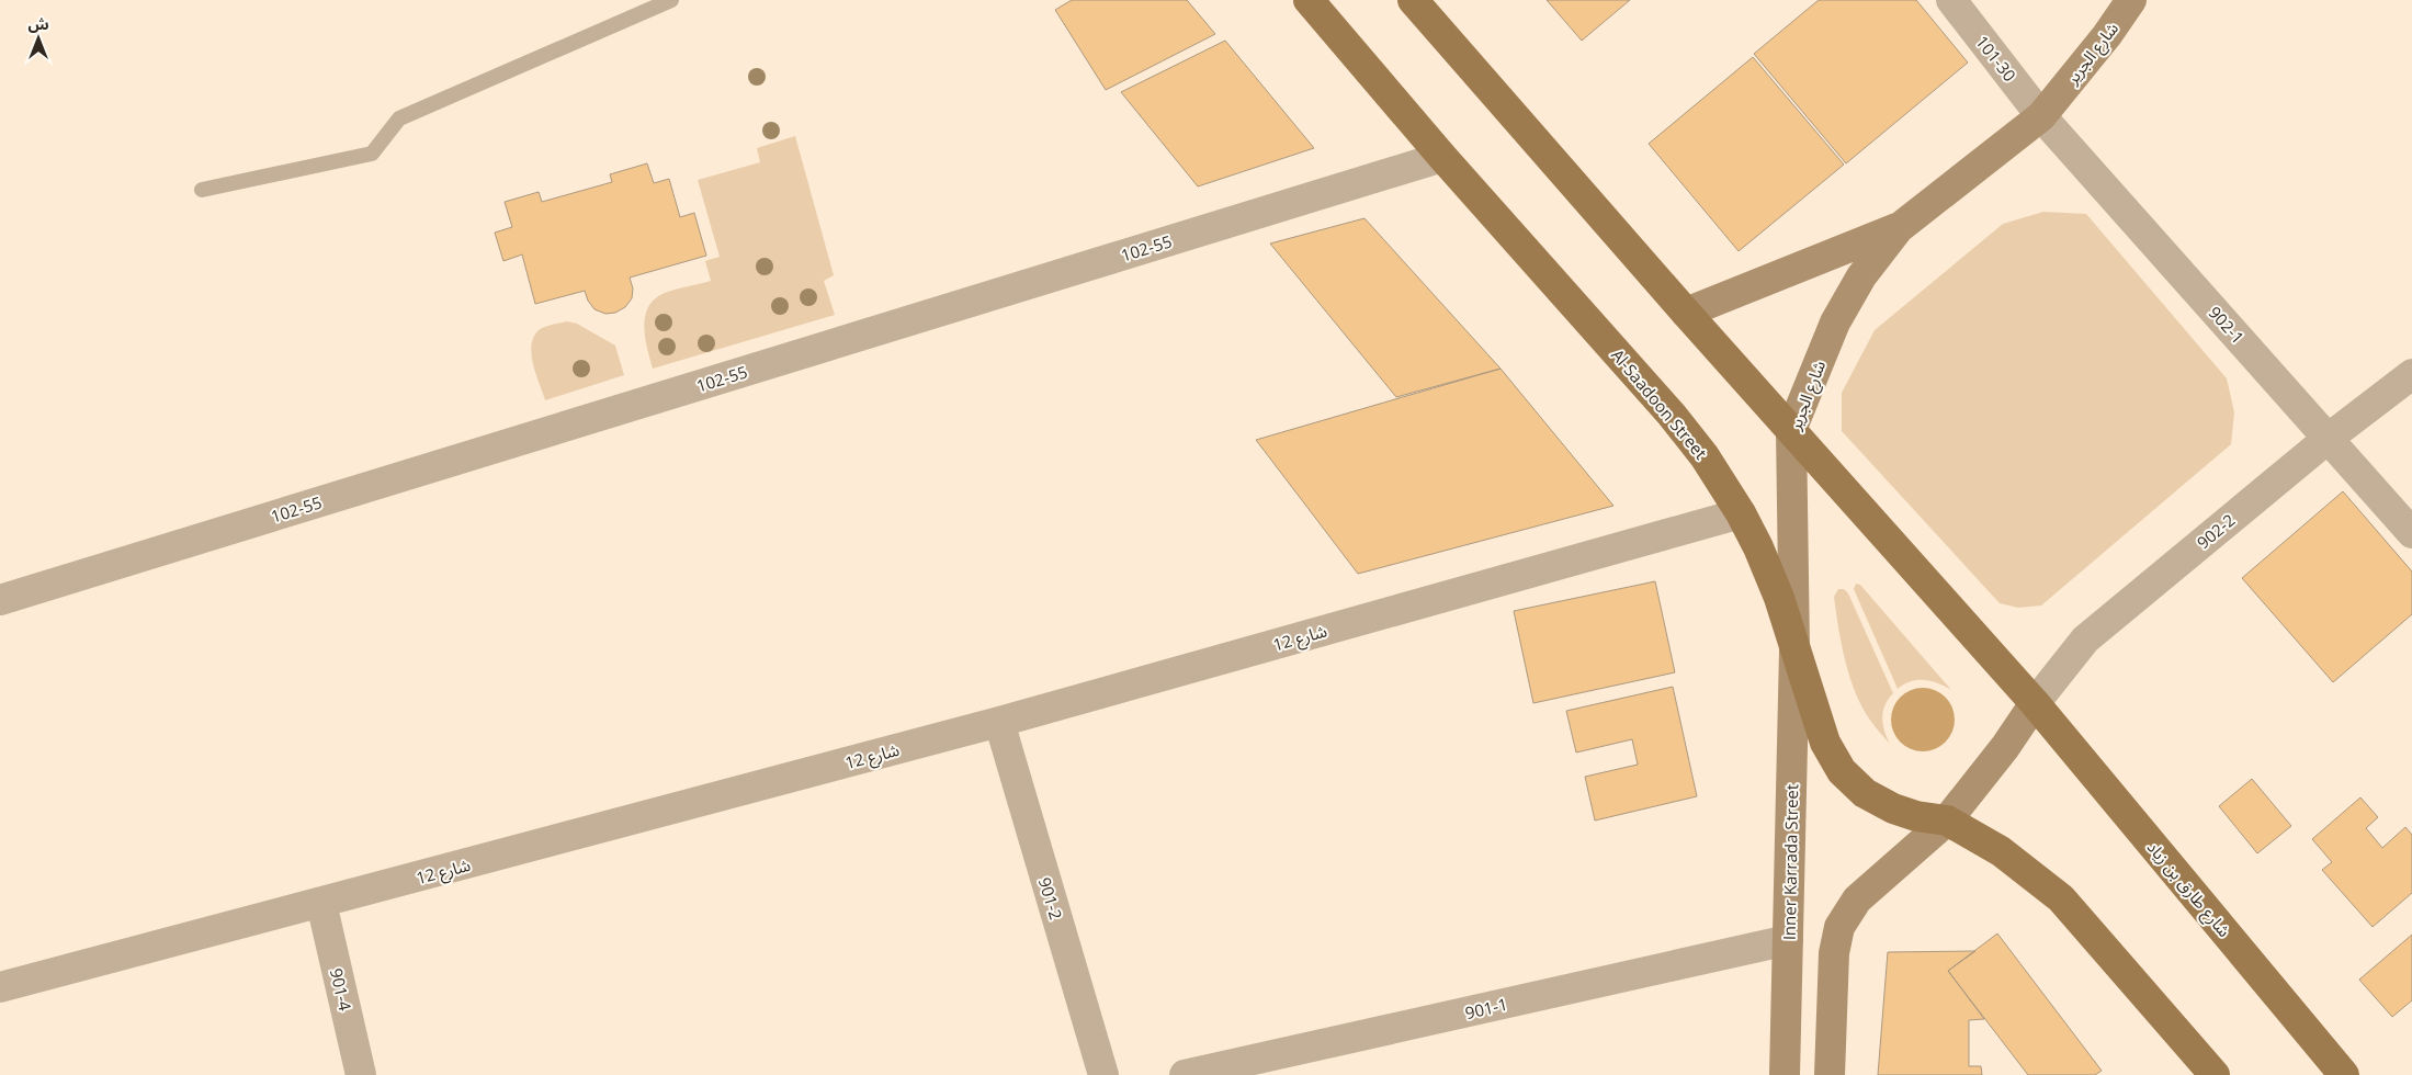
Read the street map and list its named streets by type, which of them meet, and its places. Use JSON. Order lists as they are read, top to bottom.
{
  "streets": {
    "main road": [
      "شارع الجرير",
      "Al-Saadoon Street",
      "Inner Karrada Street",
      "شارع طارق بن زياد"
    ],
    "street": [
      "101-30",
      "102-55",
      "902-1",
      "902-2",
      "شارع 12",
      "901-2",
      "901-4",
      "901-1"
    ]
  },
  "crossings": [
    ["شارع الجرير", "101-30"],
    ["شارع الجرير", "902-1"],
    ["شارع الجرير", "Al-Saadoon Street"],
    ["شارع الجرير", "Inner Karrada Street"],
    ["101-30", "902-1"],
    ["102-55", "Al-Saadoon Street"],
    ["902-1", "902-2"],
    ["Al-Saadoon Street", "شارع 12"],
    ["Al-Saadoon Street", "Inner Karrada Street"],
    ["902-2", "شارع طارق بن زياد"],
    ["شارع 12", "901-2"],
    ["شارع 12", "901-4"],
    ["Inner Karrada Street", "901-1"]
  ],
  "north": "top"
}
